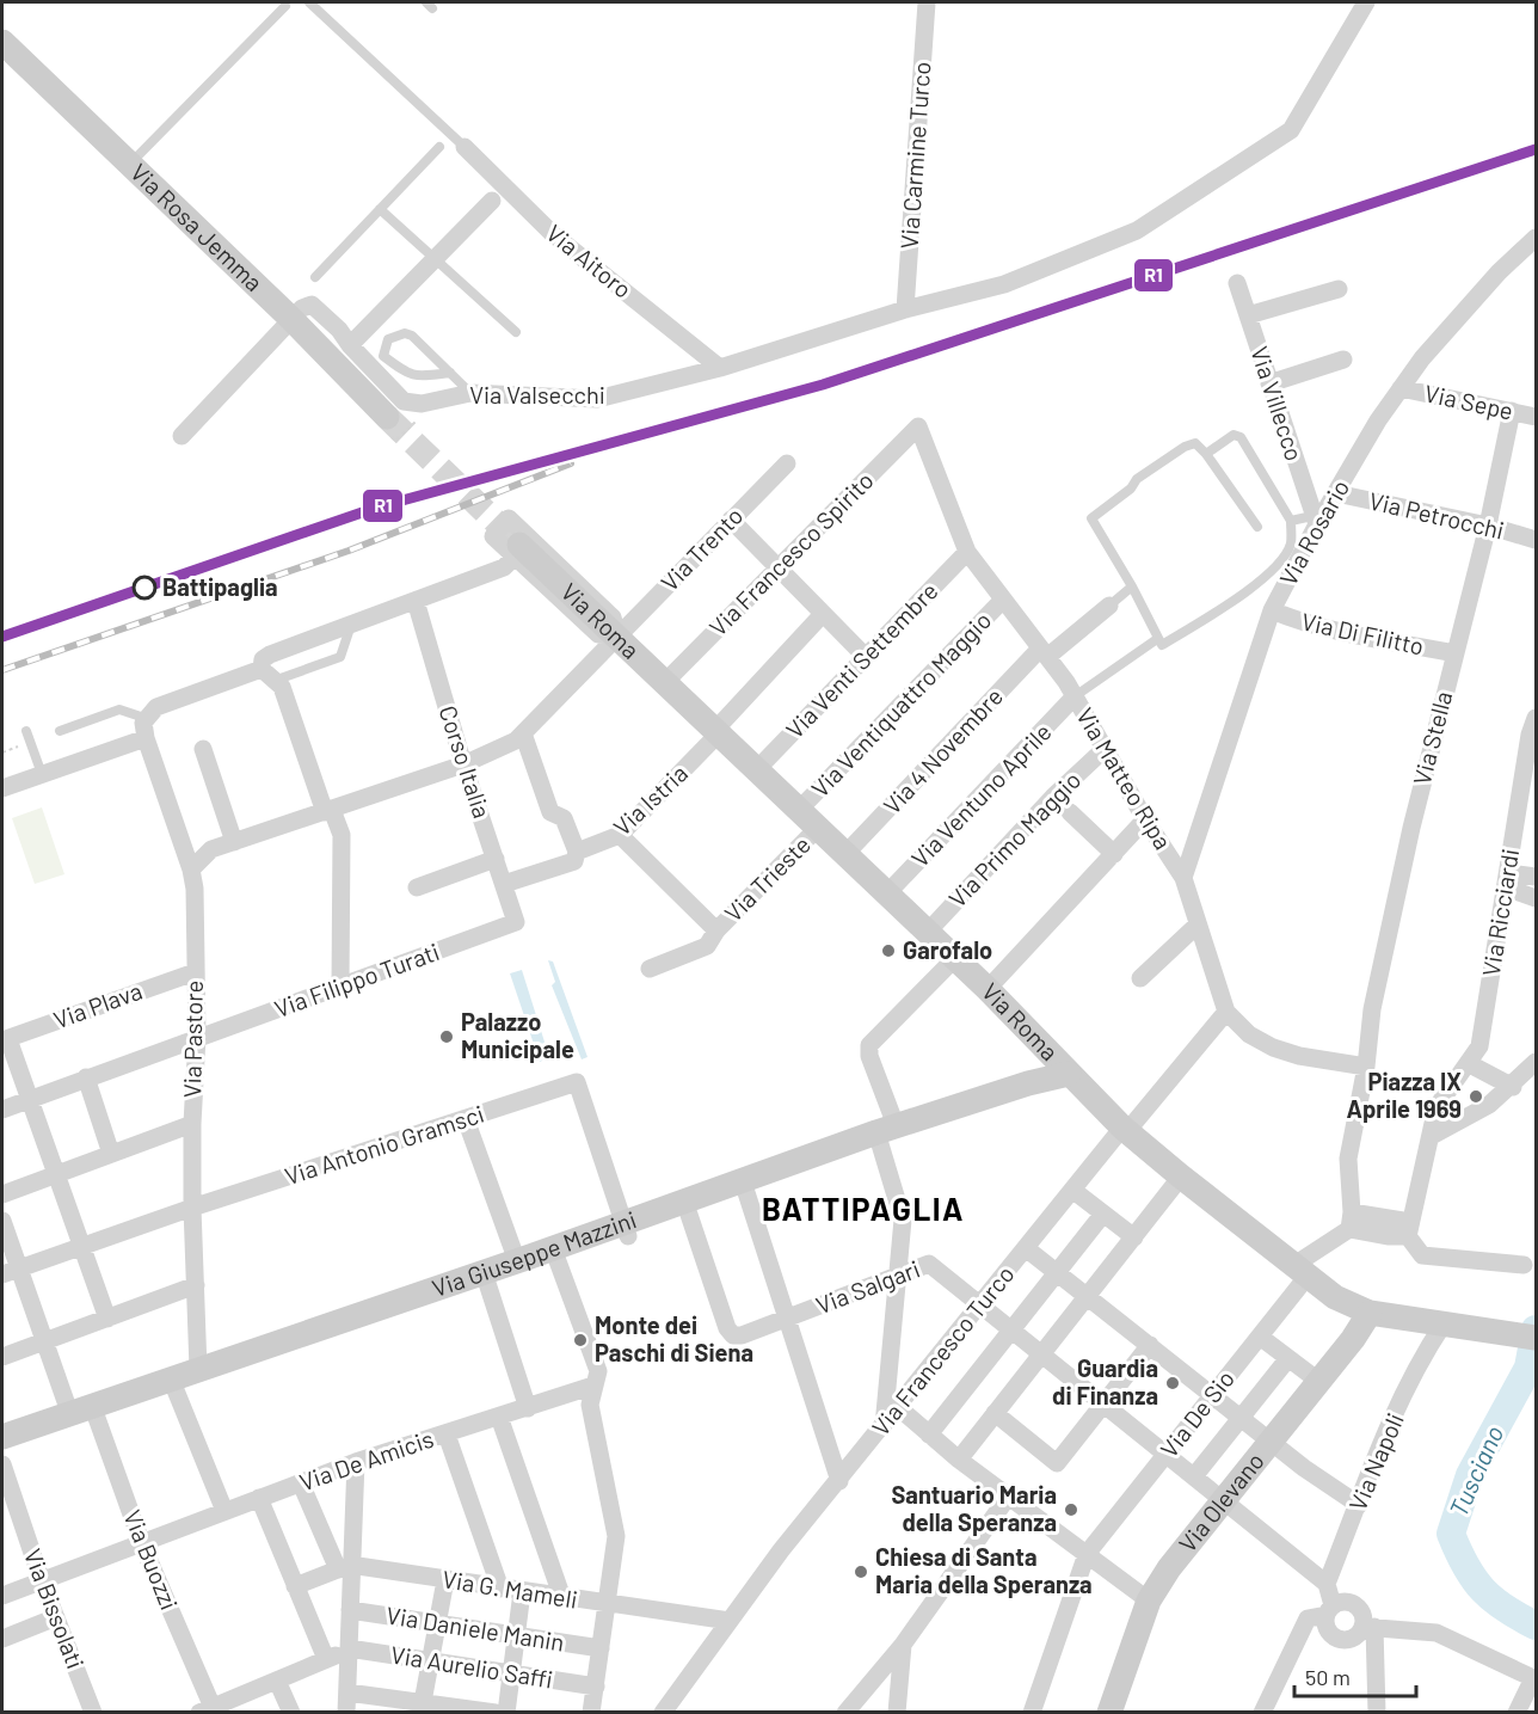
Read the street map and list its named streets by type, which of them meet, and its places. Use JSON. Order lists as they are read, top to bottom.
{
  "streets": {
    "main road": [
      "Via Rosa Jemma",
      "Via Roma",
      "Via Giuseppe Mazzini",
      "Via Olevano"
    ],
    "street": [
      "Via Carmine Turco",
      "Via Aitoro",
      "Via Valsecchi",
      "Via Sepe",
      "Via Villecco",
      "Via Petrocchi",
      "Via Rosario",
      "Via Trento",
      "Via Francesco Spirito",
      "Via Di Filitto",
      "Via Venti Settembre",
      "Via Ventiquattro Maggio",
      "Via Stella",
      "Via 4 Novembre",
      "Corso Italia",
      "Via Matteo Ripa",
      "Via Ventuno Aprile",
      "Via Istria",
      "Via Primo Maggio",
      "Via Trieste",
      "Via Ricciardi",
      "Via Filippo Turati",
      "Via Plava",
      "Via Pastore",
      "Via Antonio Gramsci",
      "Via Salgari",
      "Via Francesco Turco",
      "Via De Sio",
      "Via De Amicis",
      "Via Napoli",
      "Via Buozzi",
      "Via G. Mameli",
      "Via Bissolati",
      "Via Daniele Manin",
      "Via Aurelio Saffi"
    ]
  },
  "crossings": [
    ["Via Carmine Turco", "Via Valsecchi"],
    ["Via Rosa Jemma", "Via Valsecchi"],
    ["Via Aitoro", "Via Valsecchi"],
    ["Via Sepe", "Via Rosario"],
    ["Via Sepe", "Via Stella"],
    ["Via Villecco", "Via Rosario"],
    ["Via Petrocchi", "Via Rosario"],
    ["Via Petrocchi", "Via Stella"],
    ["Via Rosario", "Via Di Filitto"],
    ["Via Rosario", "Via Matteo Ripa"],
    ["Via Trento", "Via Roma"],
    ["Via Francesco Spirito", "Via Roma"],
    ["Via Francesco Spirito", "Via Matteo Ripa"],
    ["Via Roma", "Via Venti Settembre"],
    ["Via Roma", "Via Ventiquattro Maggio"],
    ["Via Roma", "Via 4 Novembre"],
    ["Via Roma", "Via Ventuno Aprile"],
    ["Via Roma", "Via Istria"],
    ["Via Roma", "Via Primo Maggio"],
    ["Via Roma", "Via Trieste"],
    ["Via Roma", "Via Giuseppe Mazzini"],
    ["Via Roma", "Via Francesco Turco"],
    ["Via Roma", "Via De Sio"],
    ["Via Roma", "Via Napoli"],
    ["Via Roma", "Via Olevano"],
    ["Via Di Filitto", "Via Stella"],
    ["Via Venti Settembre", "Via Matteo Ripa"],
    ["Via Ventiquattro Maggio", "Via Matteo Ripa"],
    ["Via 4 Novembre", "Via Matteo Ripa"],
    ["Corso Italia", "Via Istria"],
    ["Corso Italia", "Via Filippo Turati"],
    ["Via Matteo Ripa", "Via Ventuno Aprile"],
    ["Via Matteo Ripa", "Via Primo Maggio"],
    ["Via Filippo Turati", "Via Pastore"],
    ["Via Plava", "Via Pastore"],
    ["Via Pastore", "Via Antonio Gramsci"],
    ["Via Pastore", "Via Giuseppe Mazzini"],
    ["Via Antonio Gramsci", "Via Giuseppe Mazzini"],
    ["Via Antonio Gramsci", "Via Buozzi"],
    ["Via Giuseppe Mazzini", "Via Salgari"],
    ["Via Giuseppe Mazzini", "Via Buozzi"],
    ["Via Salgari", "Via Francesco Turco"],
    ["Via Francesco Turco", "Via G. Mameli"],
    ["Via De Amicis", "Via Buozzi"],
    ["Via De Amicis", "Via Bissolati"]
  ],
  "districts": ["BATTIPAGLIA"],
  "water": ["Tusciano"],
  "places": [
    "Battipaglia",
    "Garofalo",
    "Palazzo Municipale",
    "Piazza IX Aprile 1969",
    "Monte dei Paschi di Siena",
    "Guardia di Finanza",
    "Santuario Maria della Speranza",
    "Chiesa di Santa Maria della Speranza"
  ],
  "lines": ["transit line R1"],
  "scale_bar": "50 m"
}
